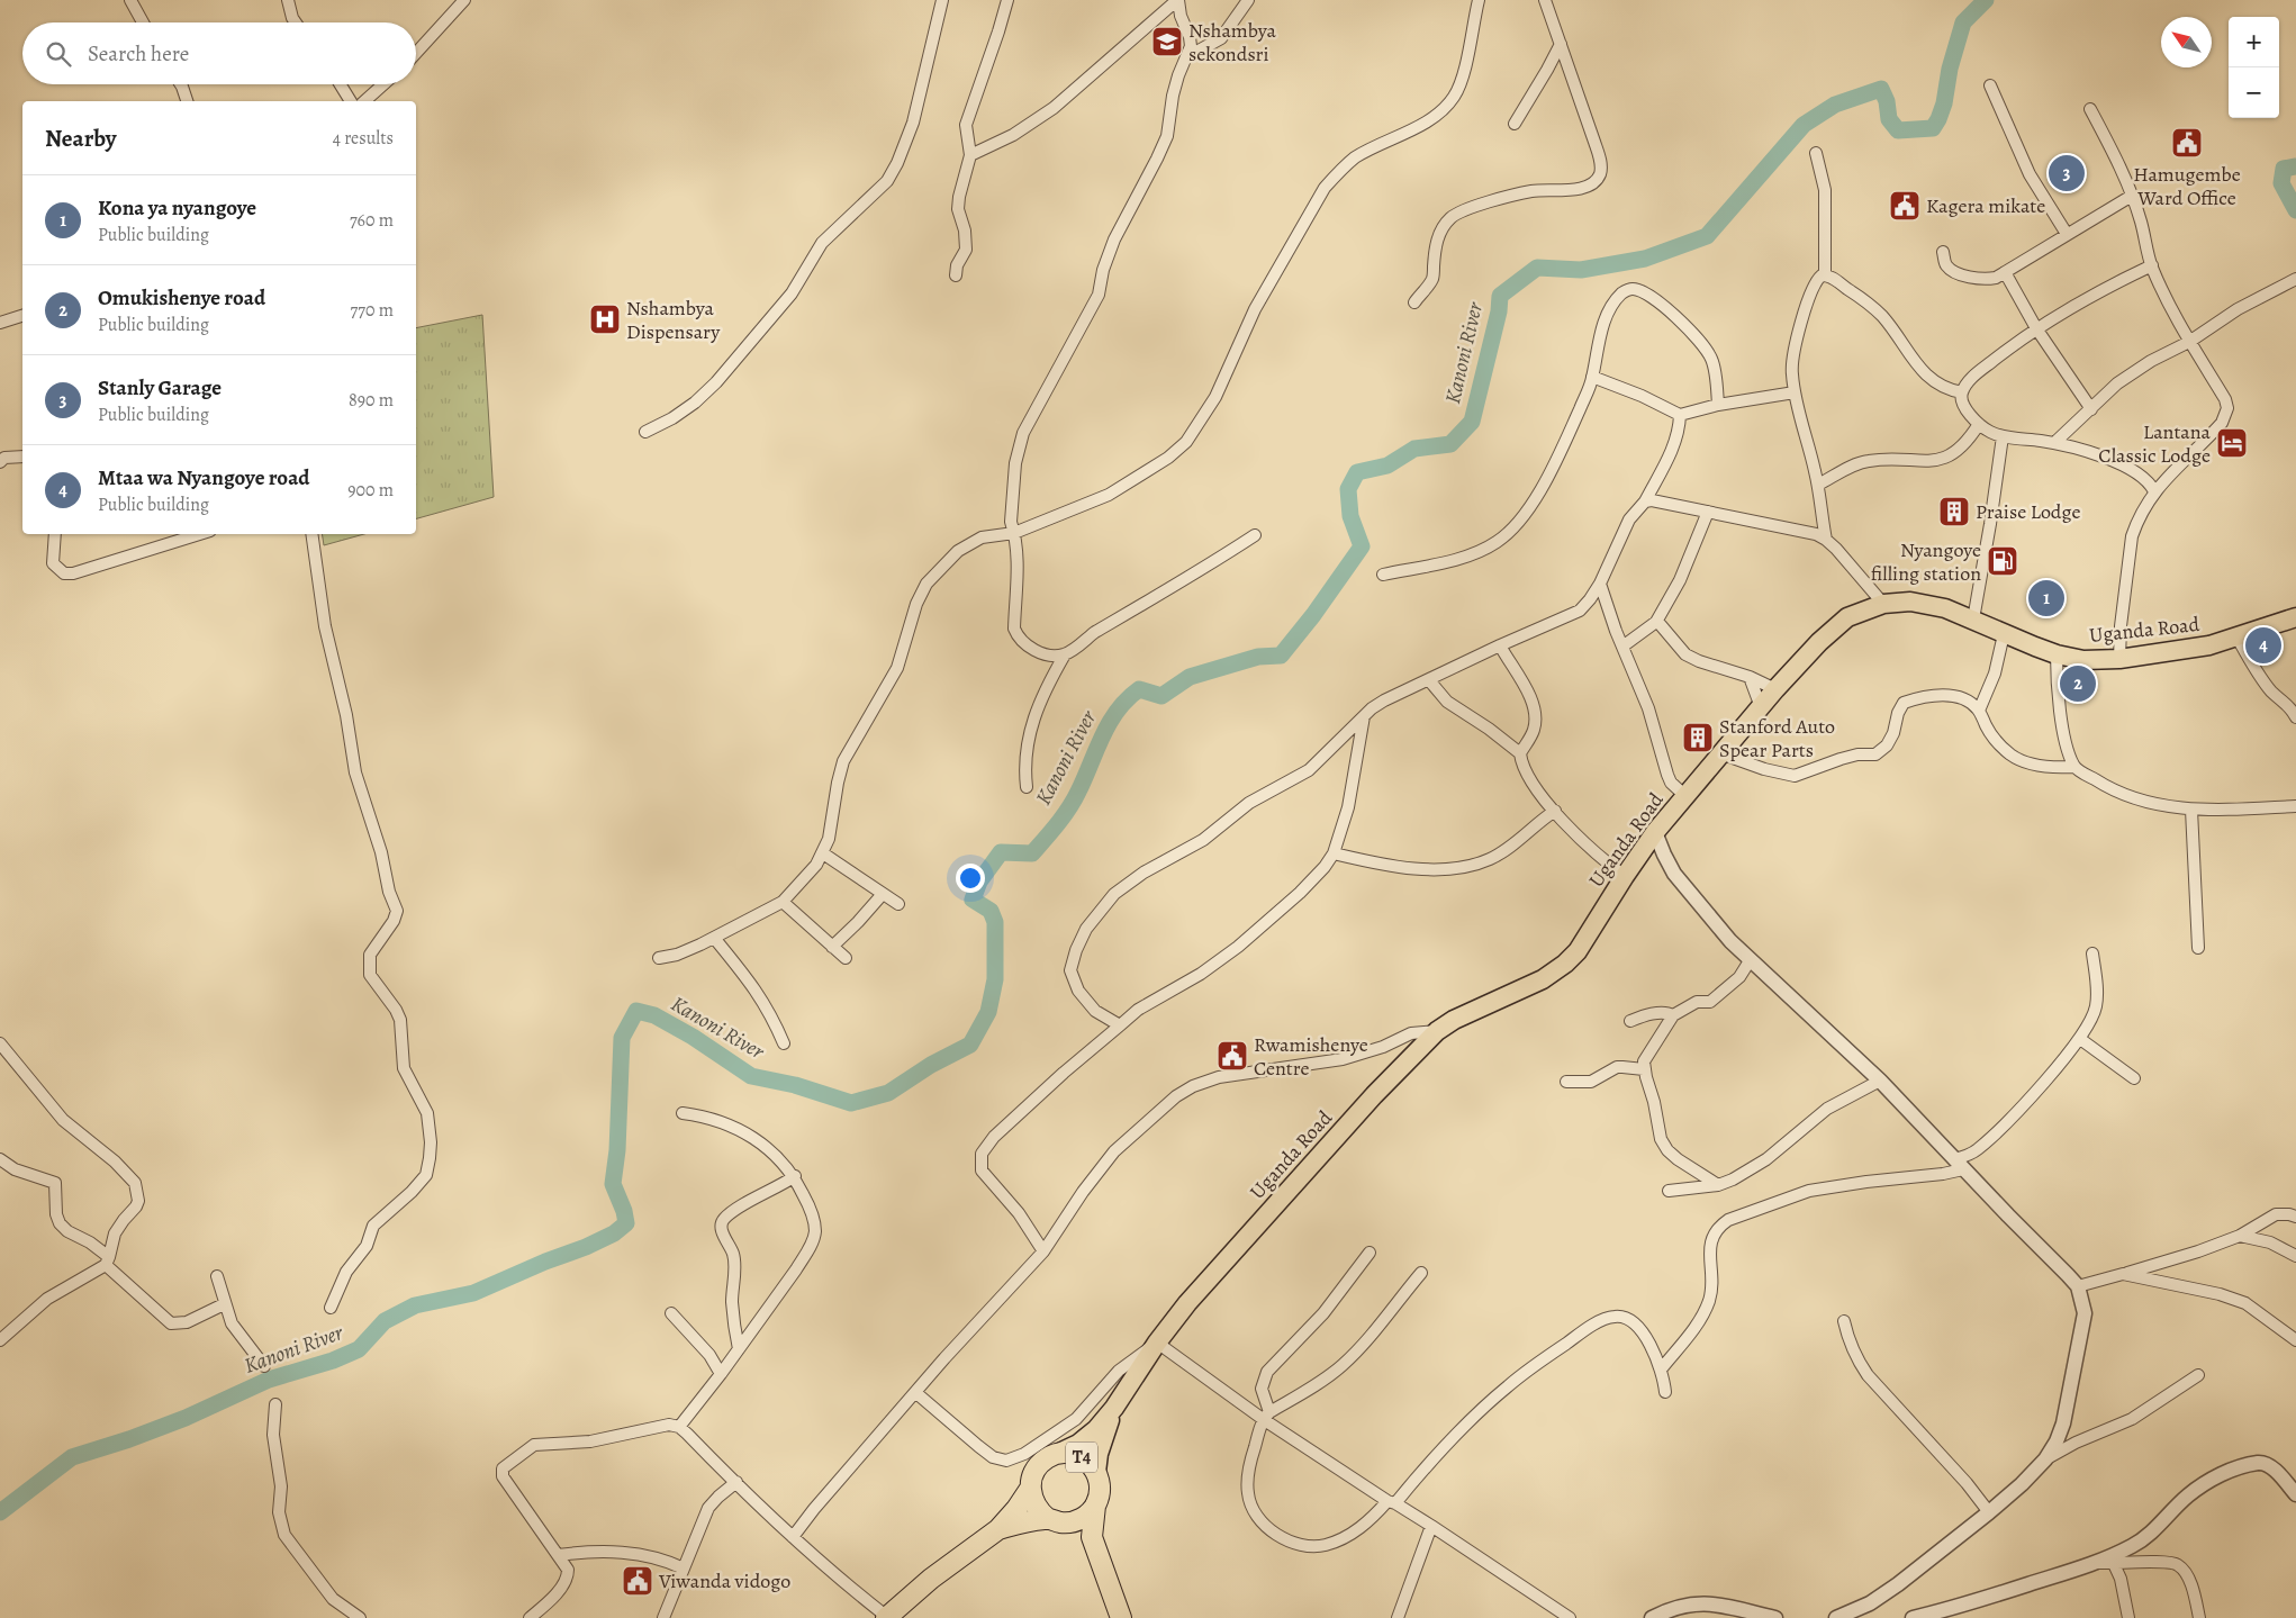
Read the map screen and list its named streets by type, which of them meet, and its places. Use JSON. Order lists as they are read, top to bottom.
{
  "streets": {
    "highway": ["T4"],
    "main road": ["Uganda Road"]
  },
  "crossings": [
    ["Uganda Road", "T4"]
  ],
  "water": ["Kanoni River"],
  "places": {
    "school or university": ["Nshambya sekondsri"],
    "public building": [
      "Hamugembe Ward Office",
      "Kagera mikate",
      "Rwamishenye Centre",
      "Viwanda vidogo"
    ],
    "hospital": ["Nshambya Dispensary"],
    "hotel": ["Lantana Classic Lodge"],
    "building": ["Praise Lodge", "Stanford Auto Spear Parts"],
    "fuel station": ["Nyangoye filling station"]
  },
  "north": "top left",
  "page": {
    "map_buttons": ["+", "−"],
    "search": "Search here",
    "heading": ["Nearby", "4 results"],
    "pins": [
      "3",
      "1",
      "4",
      "2"
    ],
    "list": [
      {
        "mark": "1",
        "name": "Kona ya nyangoye",
        "note": "Public building",
        "value": "760 m"
      },
      {
        "mark": "2",
        "name": "Omukishenye road",
        "note": "Public building",
        "value": "770 m"
      },
      {
        "mark": "3",
        "name": "Stanly Garage",
        "note": "Public building",
        "value": "890 m"
      },
      {
        "mark": "4",
        "name": "Mtaa wa Nyangoye road",
        "note": "Public building",
        "value": "900 m"
      }
    ]
  }
}
